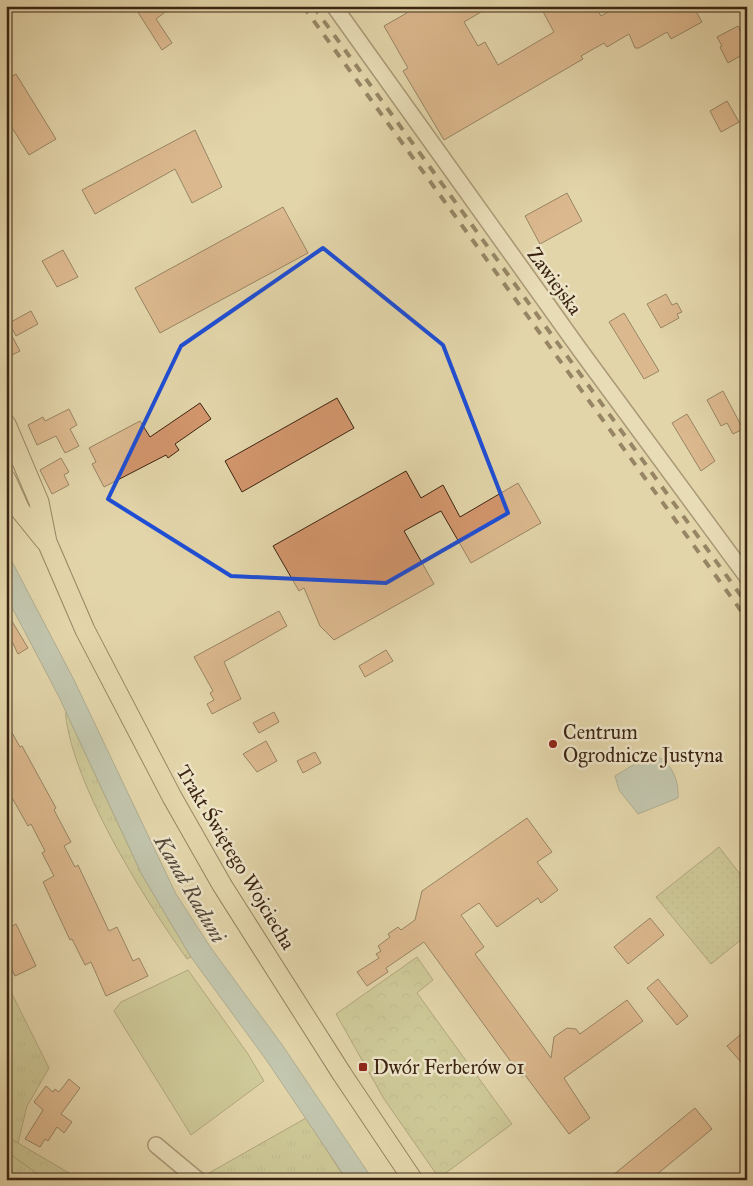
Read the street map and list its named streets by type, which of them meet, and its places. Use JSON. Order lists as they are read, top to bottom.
{
  "streets": {
    "main road": ["Trakt Świętego Wojciecha"],
    "street": ["Zawiejska"]
  },
  "water": ["Kanał Raduni"],
  "places": {
    "other": ["Centrum Ogrodnicze Justyna"],
    "transit": ["Dwór Ferberów 01"]
  }
}
